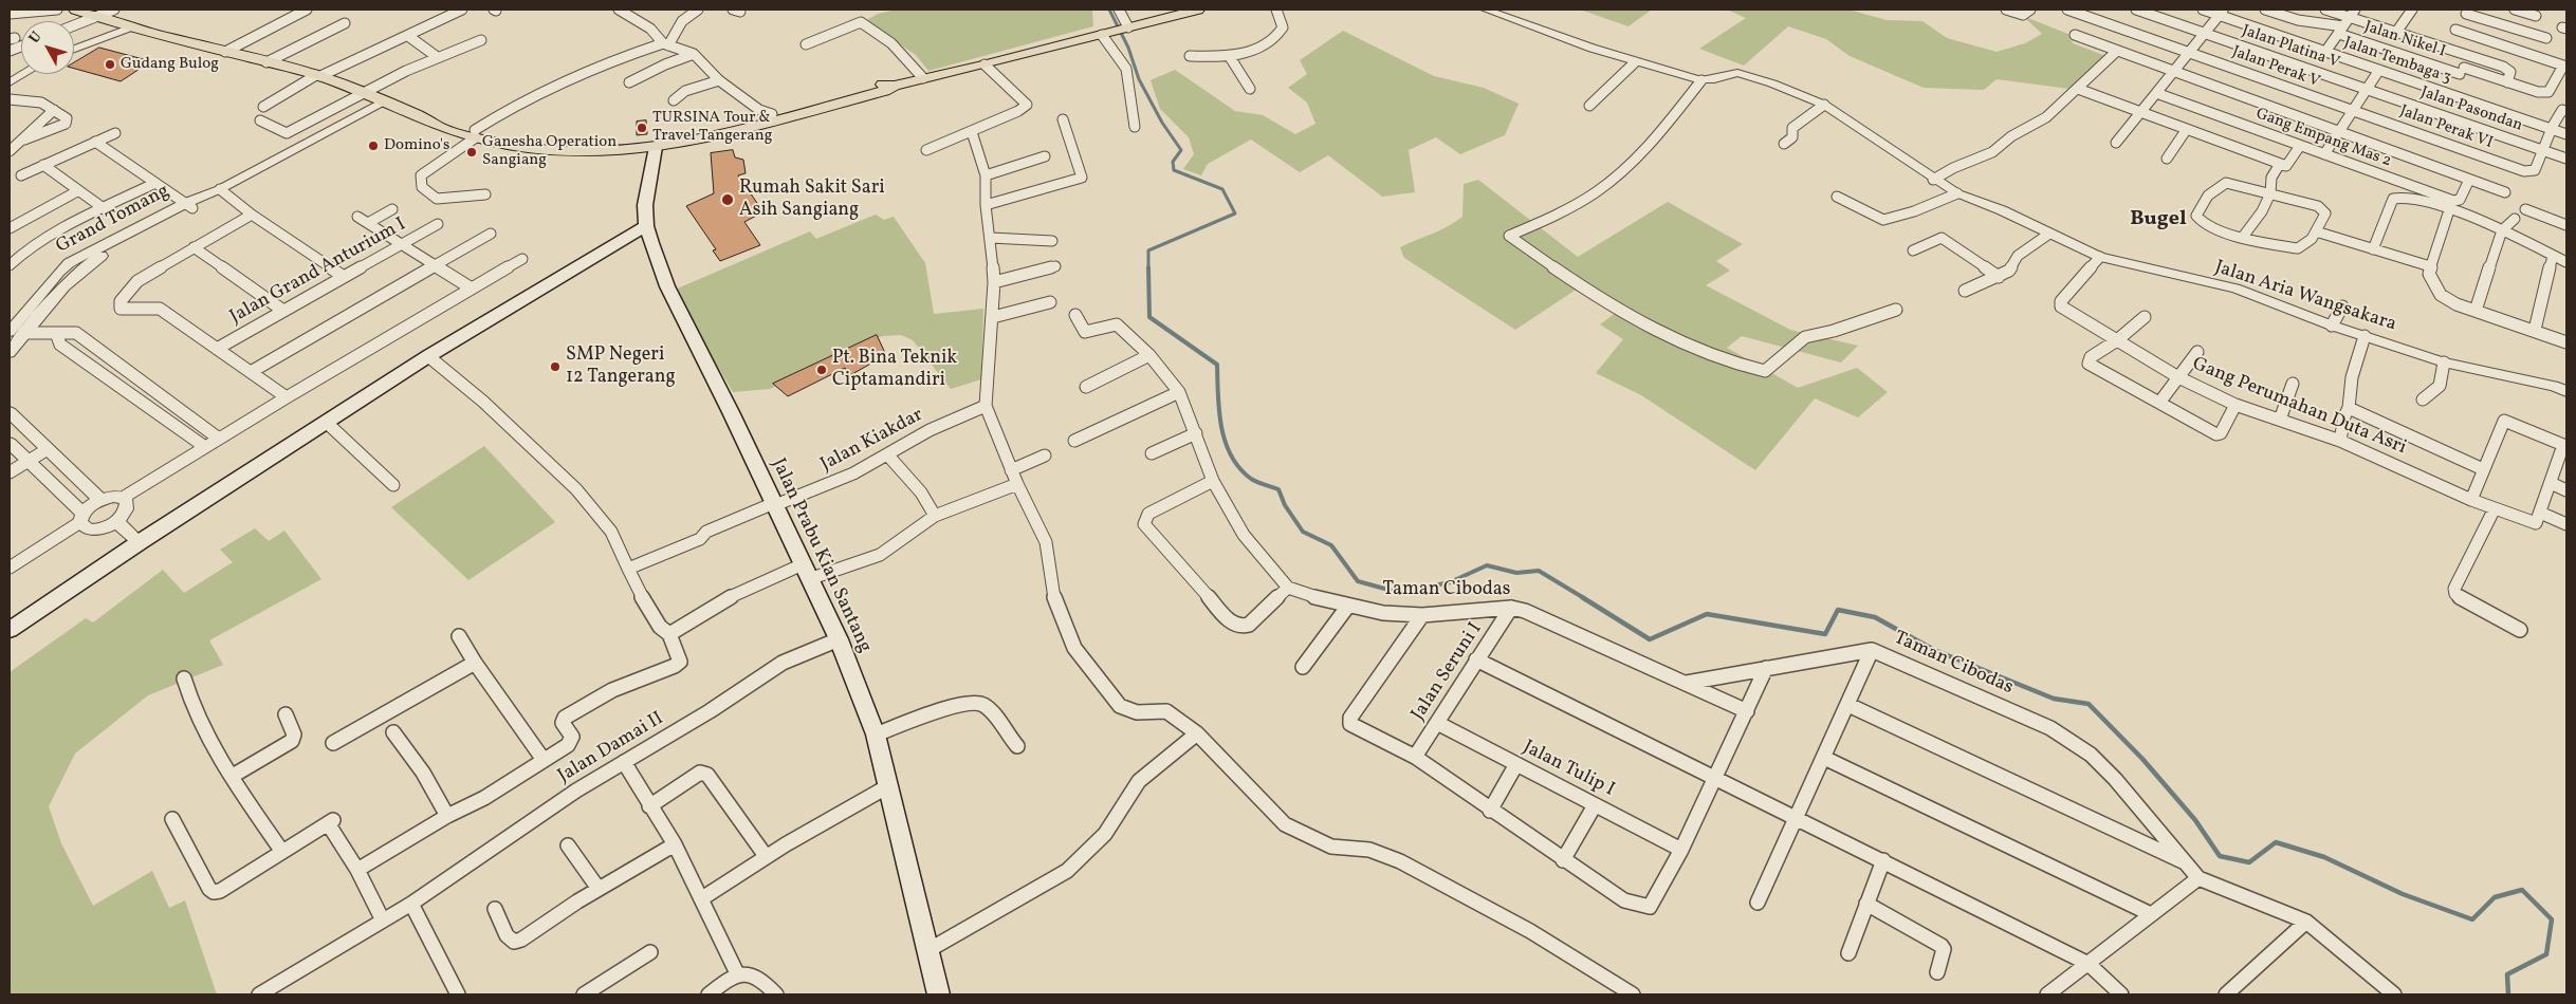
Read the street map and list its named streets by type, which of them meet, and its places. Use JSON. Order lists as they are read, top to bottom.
{
  "streets": {
    "main road": ["Jalan Prabu Kian Santang"],
    "street": [
      "Jalan Nikel I",
      "Jalan Platina V",
      "Jalan Tembaga 3",
      "Jalan Perak V",
      "Jalan Pasondan",
      "Jalan Perak VI",
      "Gang Empang Mas 2",
      "Grand Tomang",
      "Jalan Grand Anturium I",
      "Jalan Aria Wangsakara",
      "Gang Perumahan Duta Asri",
      "Jalan Kiakdar",
      "Taman Cibodas",
      "Jalan Seruni I",
      "Jalan Damai II",
      "Jalan Tulip I"
    ]
  },
  "crossings": [
    ["Jalan Nikel I", "Jalan Tembaga 3"],
    ["Jalan Platina V", "Jalan Pasondan"],
    ["Jalan Perak V", "Jalan Perak VI"],
    ["Jalan Pasondan", "Jalan Perak VI"],
    ["Jalan Aria Wangsakara", "Gang Perumahan Duta Asri"],
    ["Jalan Kiakdar", "Jalan Prabu Kian Santang"],
    ["Jalan Prabu Kian Santang", "Jalan Damai II"],
    ["Taman Cibodas", "Jalan Seruni I"],
    ["Jalan Seruni I", "Jalan Tulip I"]
  ],
  "districts": ["Bugel"],
  "places": [
    "Gudang Bulog",
    "TURSINA Tour & Travel Tangerang",
    "Domino's",
    "Ganesha Operation Sangiang",
    "Rumah Sakit Sari Asih Sangiang",
    "SMP Negeri 12 Tangerang",
    "Pt. Bina Teknik Ciptamandiri"
  ],
  "north": "top left"
}
